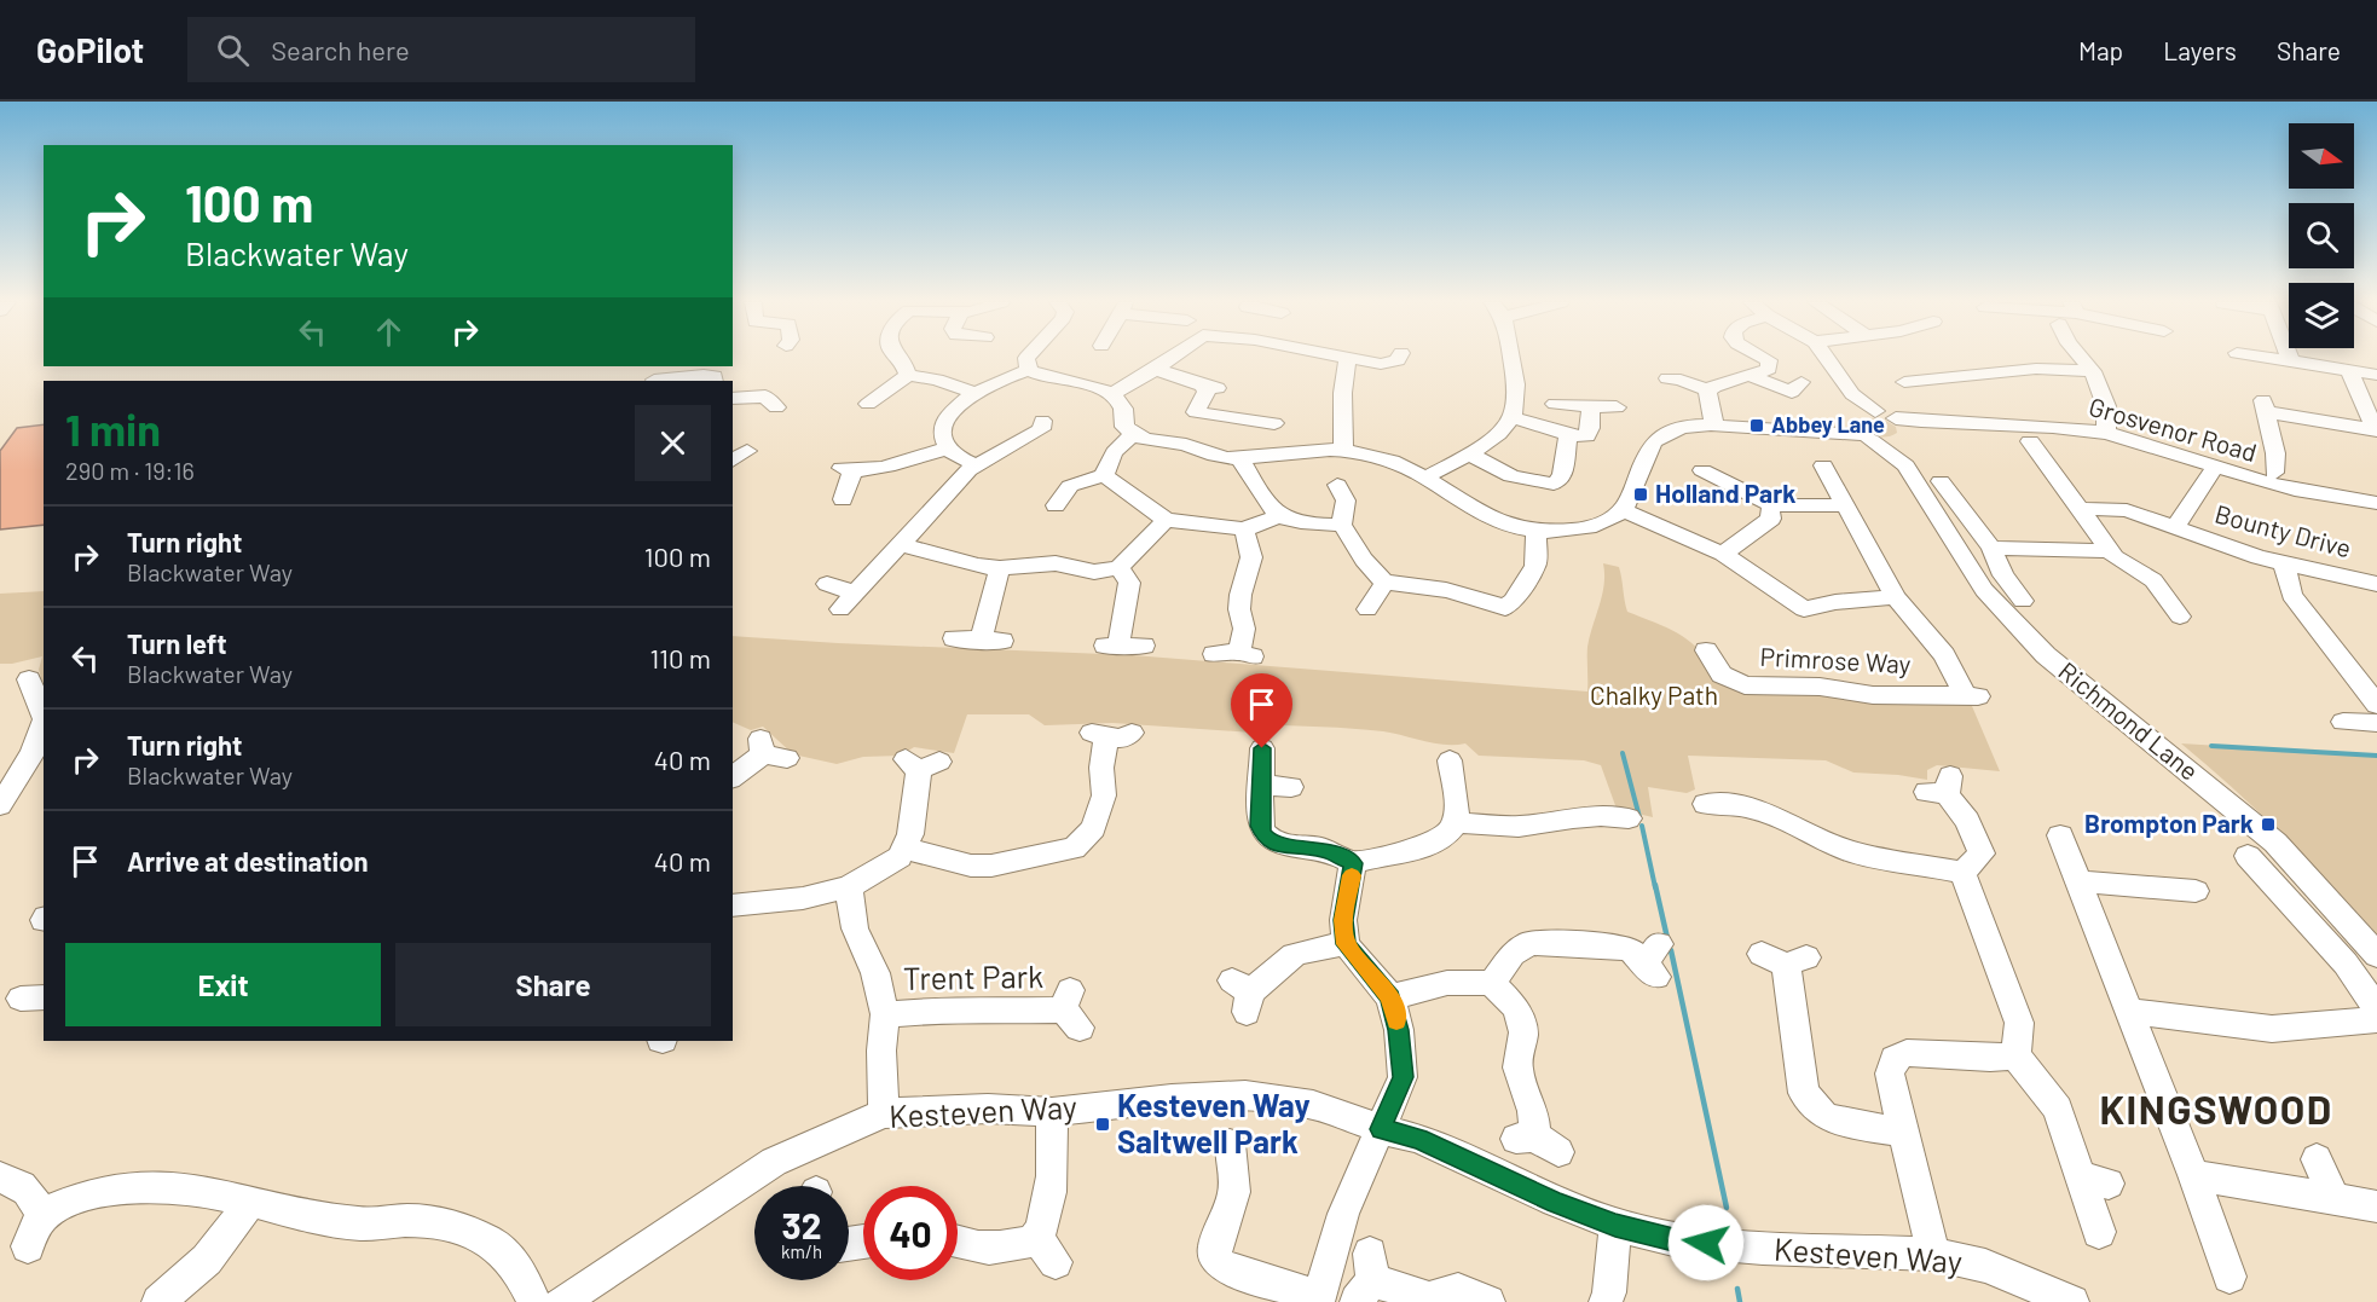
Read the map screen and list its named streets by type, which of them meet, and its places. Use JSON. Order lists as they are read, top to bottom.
{
  "streets": {
    "street": [
      "Grosvenor Road",
      "Bounty Drive",
      "Primrose Way",
      "Richmond Lane",
      "Trent Park",
      "Kesteven Way"
    ]
  },
  "crossings": [
    ["Grosvenor Road", "Bounty Drive"],
    ["Grosvenor Road", "Richmond Lane"]
  ],
  "districts": ["KINGSWOOD"],
  "parks": ["Chalky Path"],
  "places": {
    "transit": [
      "Abbey Lane",
      "Holland Park",
      "Brompton Park",
      "Kesteven Way Saltwell Park"
    ]
  },
  "north": "right",
  "page": {
    "header": "GoPilot",
    "search": "Search here",
    "nav": ["Map", "Layers", "Share"],
    "turn": ["100 m", "Blackwater Way"],
    "heading": ["1 min", "290 m · 19:16"],
    "list": [
      {
        "name": "Turn right",
        "note": "Blackwater Way",
        "value": "100 m"
      },
      {
        "name": "Turn left",
        "note": "Blackwater Way",
        "value": "110 m"
      },
      {
        "name": "Turn right",
        "note": "Blackwater Way",
        "value": "40 m"
      },
      {
        "name": "Arrive at destination",
        "value": "40 m"
      }
    ],
    "buttons": ["Exit", "Share"],
    "speed": "32 km/h",
    "limit": "40"
  }
}
